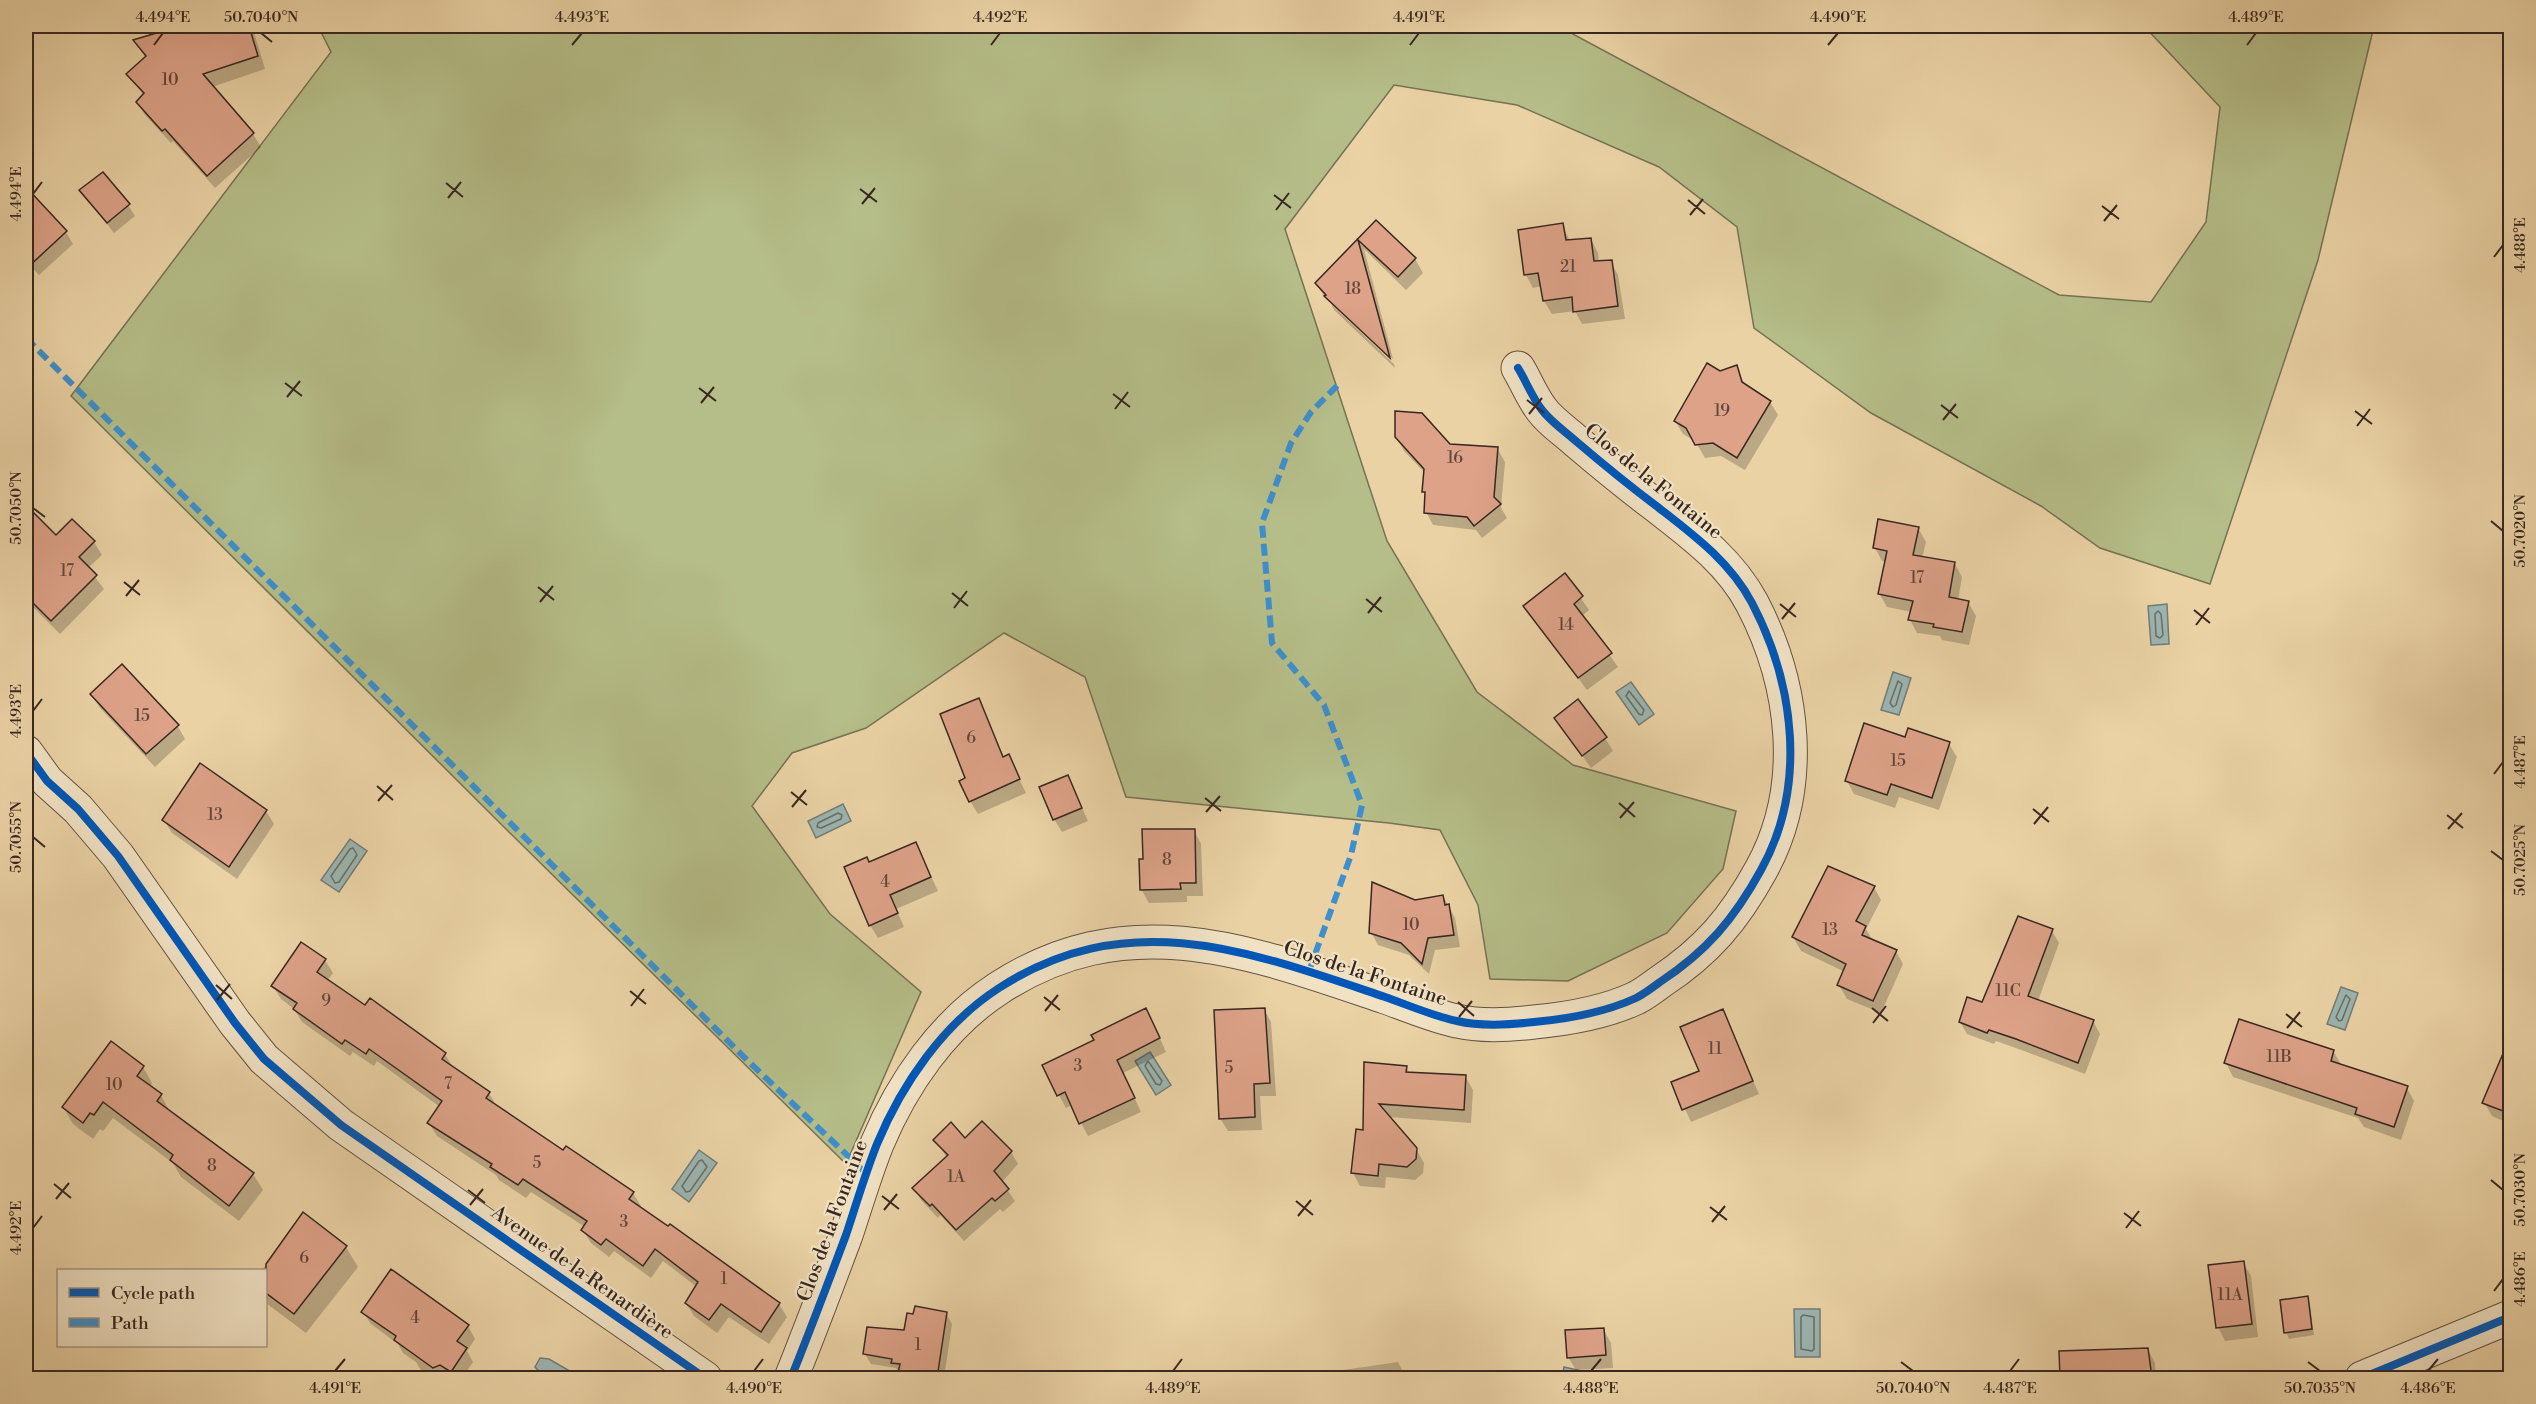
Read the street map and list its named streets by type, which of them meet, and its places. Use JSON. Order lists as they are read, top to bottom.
{
  "streets": {
    "street": ["Clos de la Fontaine", "Avenue de la Renardière"]
  },
  "house_numbers": [
    "10",
    "21",
    "18",
    "19",
    "16",
    "17",
    "17",
    "14",
    "15",
    "6",
    "15",
    "13",
    "8",
    "4",
    "10",
    "13",
    "11C",
    "9",
    "11",
    "11B",
    "3",
    "5",
    "7",
    "10",
    "5",
    "8",
    "1A",
    "3",
    "6",
    "1",
    "11A",
    "4",
    "1"
  ],
  "legend": ["Cycle path", "Path"],
  "coordinates": [
    "4.494°E",
    "50.7040°N",
    "4.493°E",
    "4.492°E",
    "4.491°E",
    "4.490°E",
    "4.489°E",
    "4.488°E",
    "50.7050°N",
    "50.7020°N",
    "4.487°E",
    "50.7055°N",
    "50.7025°N",
    "50.7030°N",
    "4.486°E",
    "50.7035°N"
  ]
}
